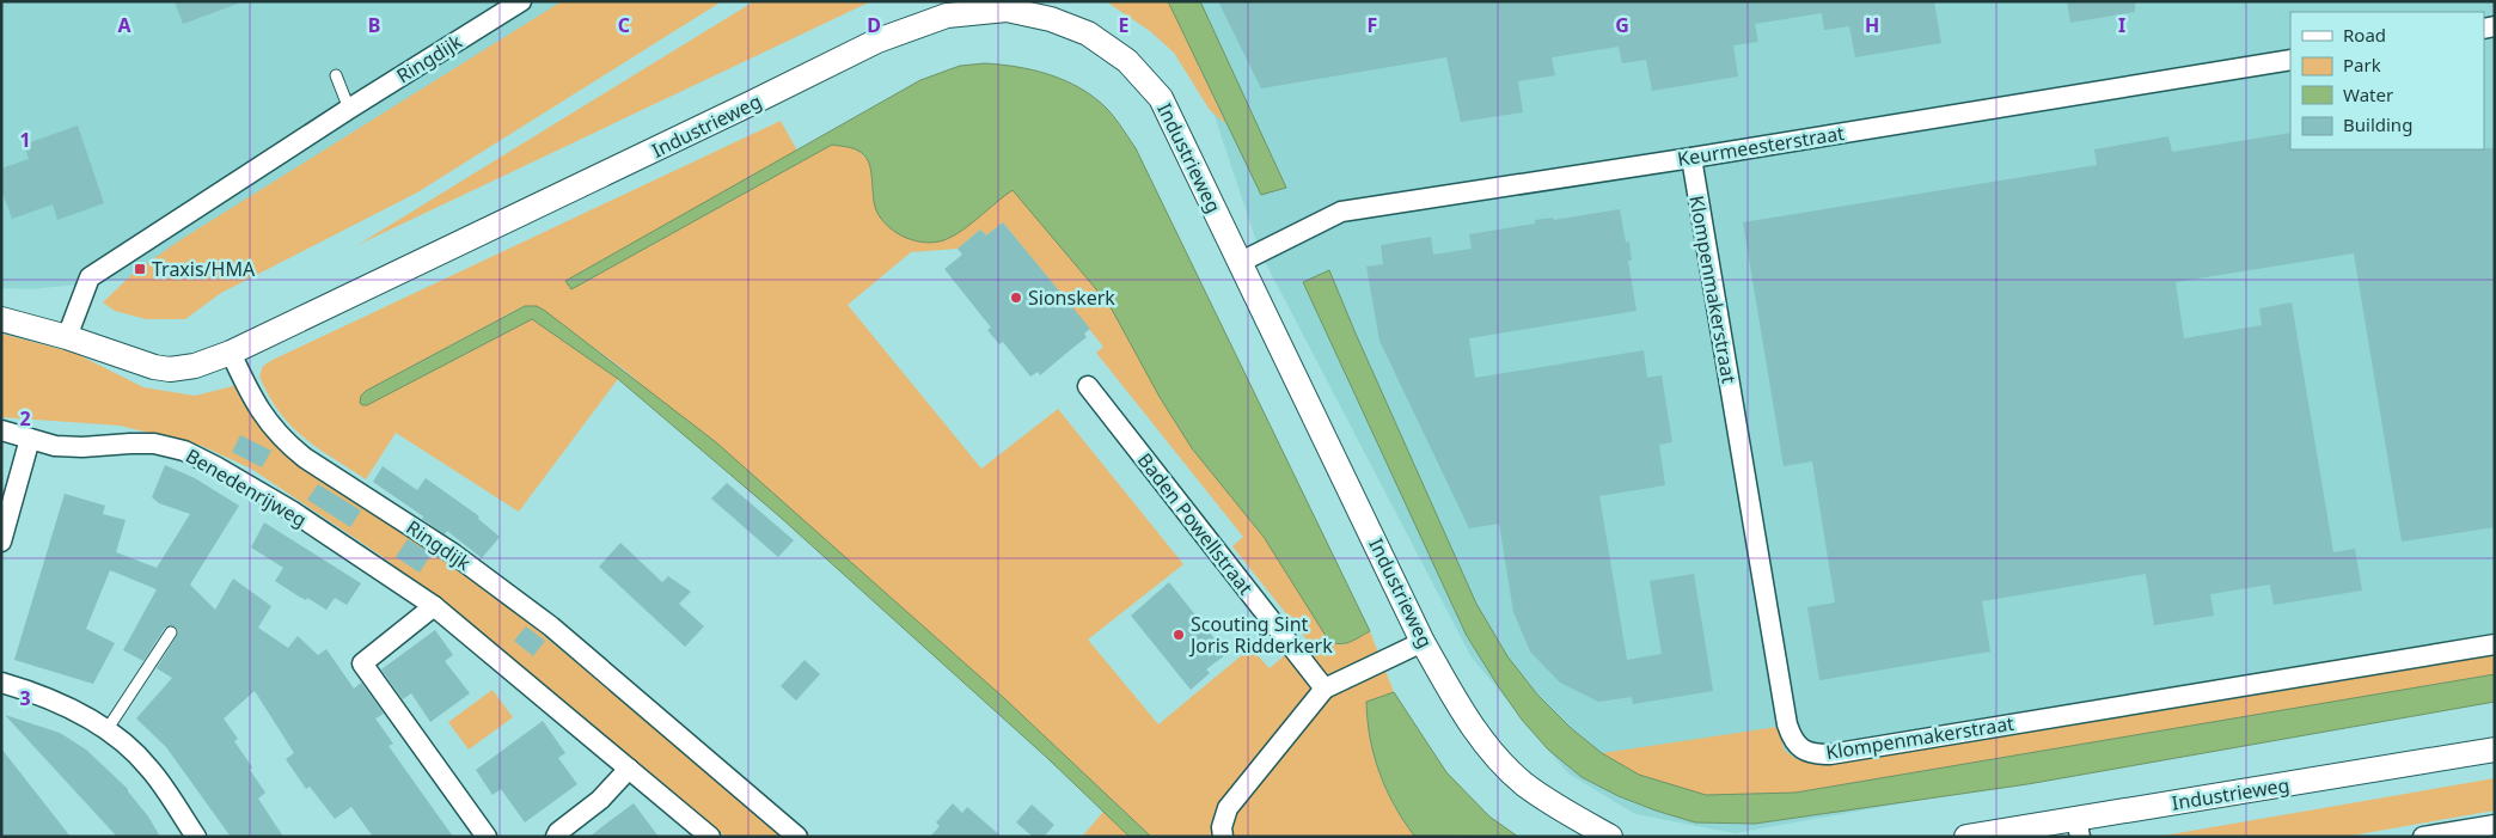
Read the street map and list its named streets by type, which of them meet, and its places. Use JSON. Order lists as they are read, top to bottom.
{
  "streets": {
    "street": [
      "Ringdijk",
      "Industrieweg",
      "Keurmeesterstraat",
      "Klompenmakerstraat",
      "Benedenrijweg",
      "Baden Powellstraat"
    ]
  },
  "crossings": [
    ["Ringdijk", "Industrieweg"],
    ["Industrieweg", "Keurmeesterstraat"],
    ["Keurmeesterstraat", "Klompenmakerstraat"]
  ],
  "places": {
    "transit": ["Traxis/HMA"],
    "other": ["Sionskerk", "Scouting Sint Joris Ridderkerk"]
  },
  "legend": [
    "Road",
    "Park",
    "Water",
    "Building"
  ],
  "grid": {
    "columns": [
      "A",
      "B",
      "C",
      "D",
      "E",
      "F",
      "G",
      "H",
      "I"
    ],
    "rows": ["1", "2", "3"]
  }
}
